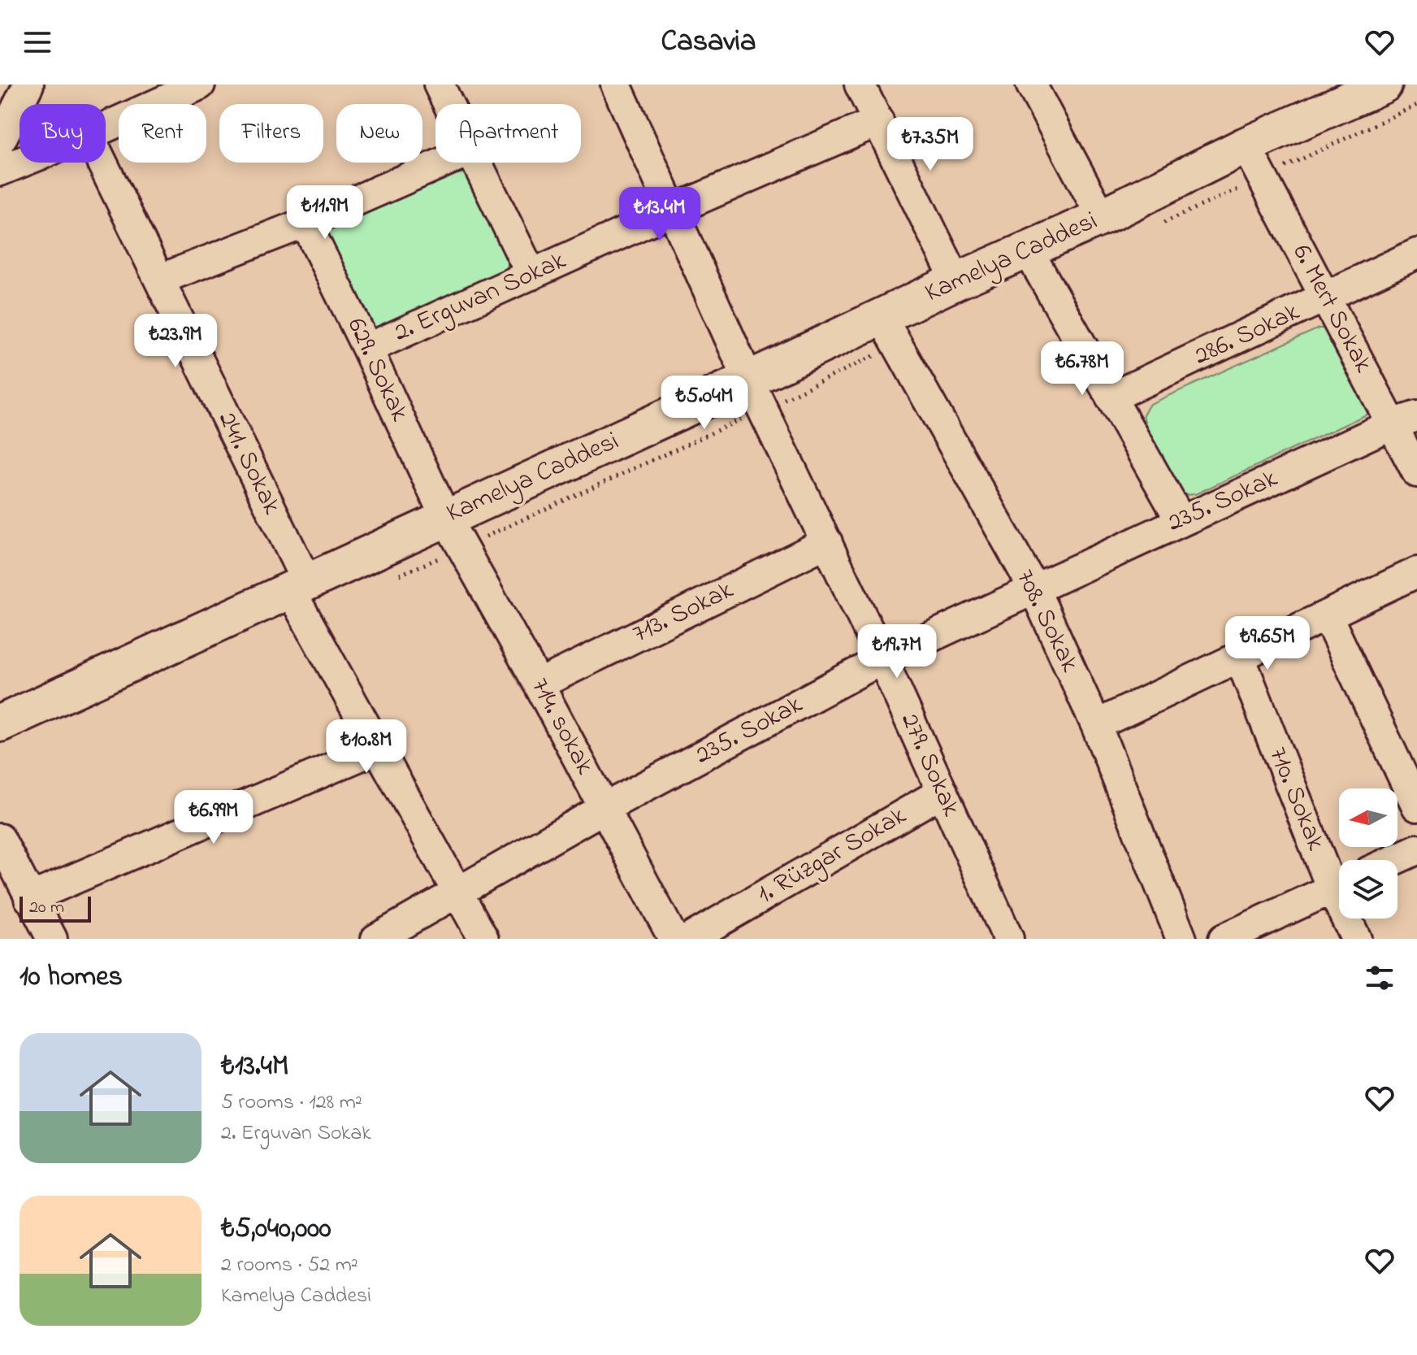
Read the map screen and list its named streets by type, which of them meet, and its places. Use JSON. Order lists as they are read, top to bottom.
{
  "streets": {
    "main road": ["Kamelya Caddesi"],
    "street": [
      "2. Erguvan Sokak",
      "6. Mert Sokak",
      "286. Sokak",
      "629. Sokak",
      "241. Sokak",
      "235. Sokak",
      "713. Sokak",
      "708. Sokak",
      "714. sokak",
      "279. Sokak",
      "710. Sokak",
      "1. Rüzgar Sokak"
    ]
  },
  "crossings": [
    ["Kamelya Caddesi", "6. Mert Sokak"],
    ["Kamelya Caddesi", "629. Sokak"],
    ["Kamelya Caddesi", "241. Sokak"],
    ["Kamelya Caddesi", "708. Sokak"],
    ["Kamelya Caddesi", "714. sokak"],
    ["Kamelya Caddesi", "279. Sokak"],
    ["2. Erguvan Sokak", "629. Sokak"],
    ["2. Erguvan Sokak", "279. Sokak"],
    ["6. Mert Sokak", "286. Sokak"],
    ["6. Mert Sokak", "235. Sokak"],
    ["629. Sokak", "714. sokak"],
    ["241. Sokak", "235. Sokak"],
    ["235. Sokak", "708. Sokak"],
    ["235. Sokak", "714. sokak"],
    ["235. Sokak", "279. Sokak"],
    ["713. Sokak", "714. sokak"],
    ["713. Sokak", "279. Sokak"],
    ["279. Sokak", "1. Rüzgar Sokak"]
  ],
  "scale_bar": "20 m",
  "north": "left",
  "page": {
    "header": "Casavia",
    "chip": [
      "Buy",
      "Rent",
      "Filters",
      "New",
      "Apartment"
    ],
    "price": [
      "₺7.35M",
      "₺11.9M",
      "₺13.4M",
      "₺23.9M",
      "₺6.78M",
      "₺5.04M",
      "₺9.65M",
      "₺19.7M",
      "₺10.8M",
      "₺6.99M"
    ],
    "scale": "20 m",
    "heading": "10 homes",
    "list": [
      {
        "name": "₺13.4M",
        "note": "5 rooms · 128 m² · 2. Erguvan Sokak"
      },
      {
        "name": "₺5,040,000",
        "note": "2 rooms · 52 m² · Kamelya Caddesi"
      }
    ]
  }
}
